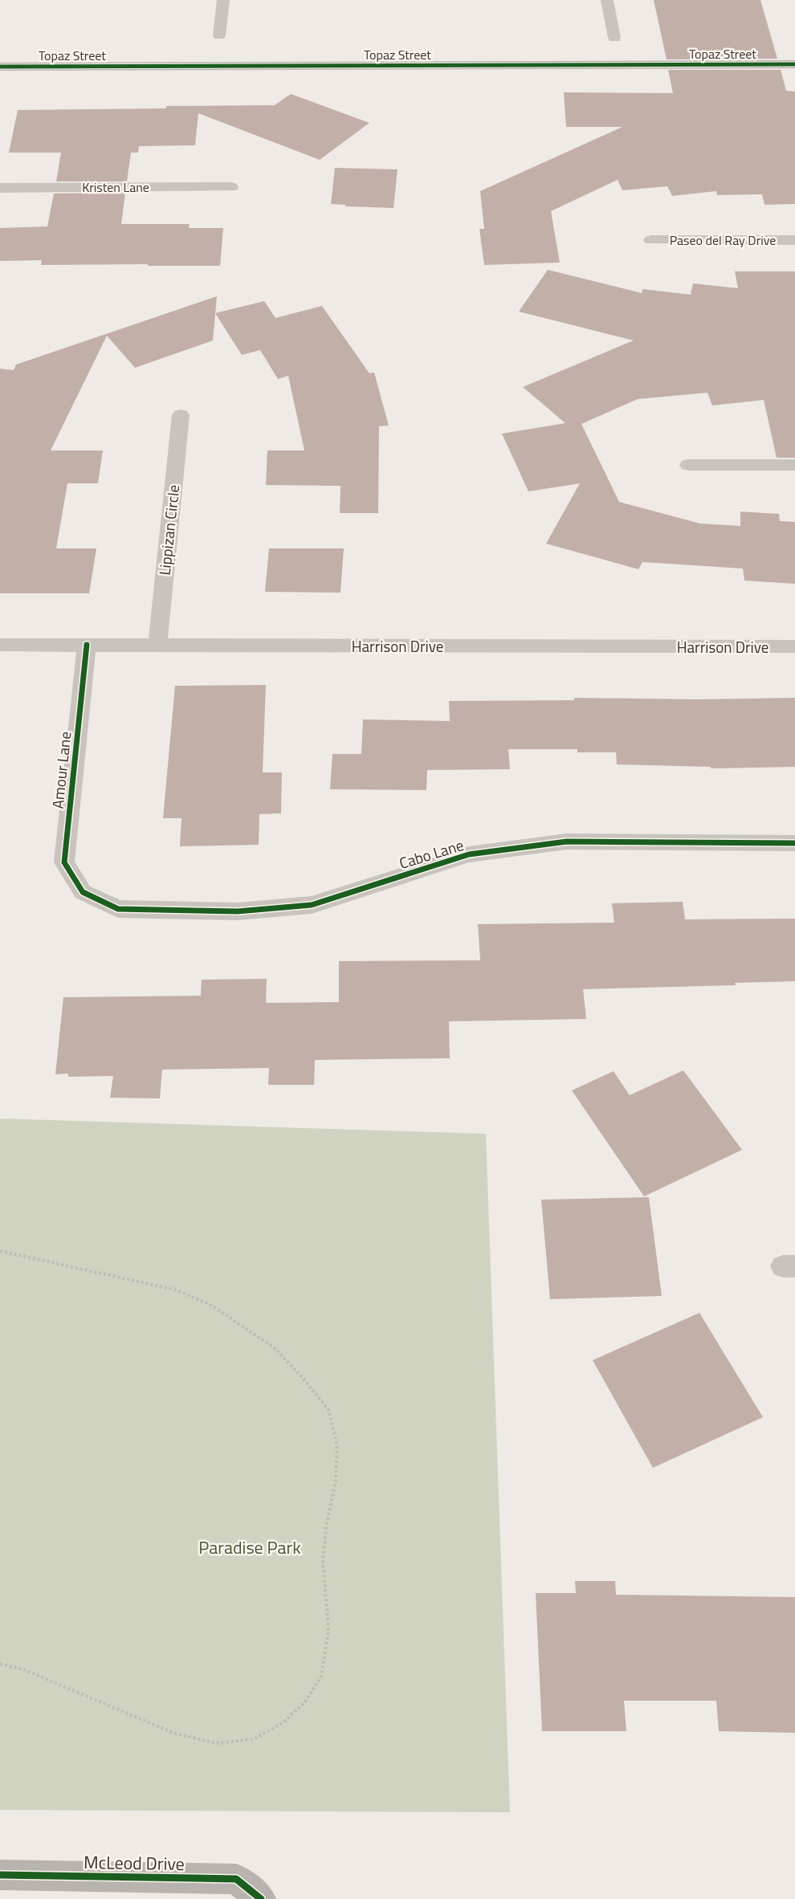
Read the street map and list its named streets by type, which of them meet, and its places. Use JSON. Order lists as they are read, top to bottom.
{
  "streets": {
    "street": [
      "Topaz Street",
      "Kristen Lane",
      "Paseo del Ray Drive",
      "Lippizan Circle",
      "Harrison Drive",
      "Amour Lane",
      "Cabo Lane",
      "McLeod Drive"
    ]
  },
  "crossings": [
    ["Lippizan Circle", "Harrison Drive"],
    ["Harrison Drive", "Amour Lane"],
    ["Amour Lane", "Cabo Lane"]
  ],
  "parks": ["Paradise Park"]
}
